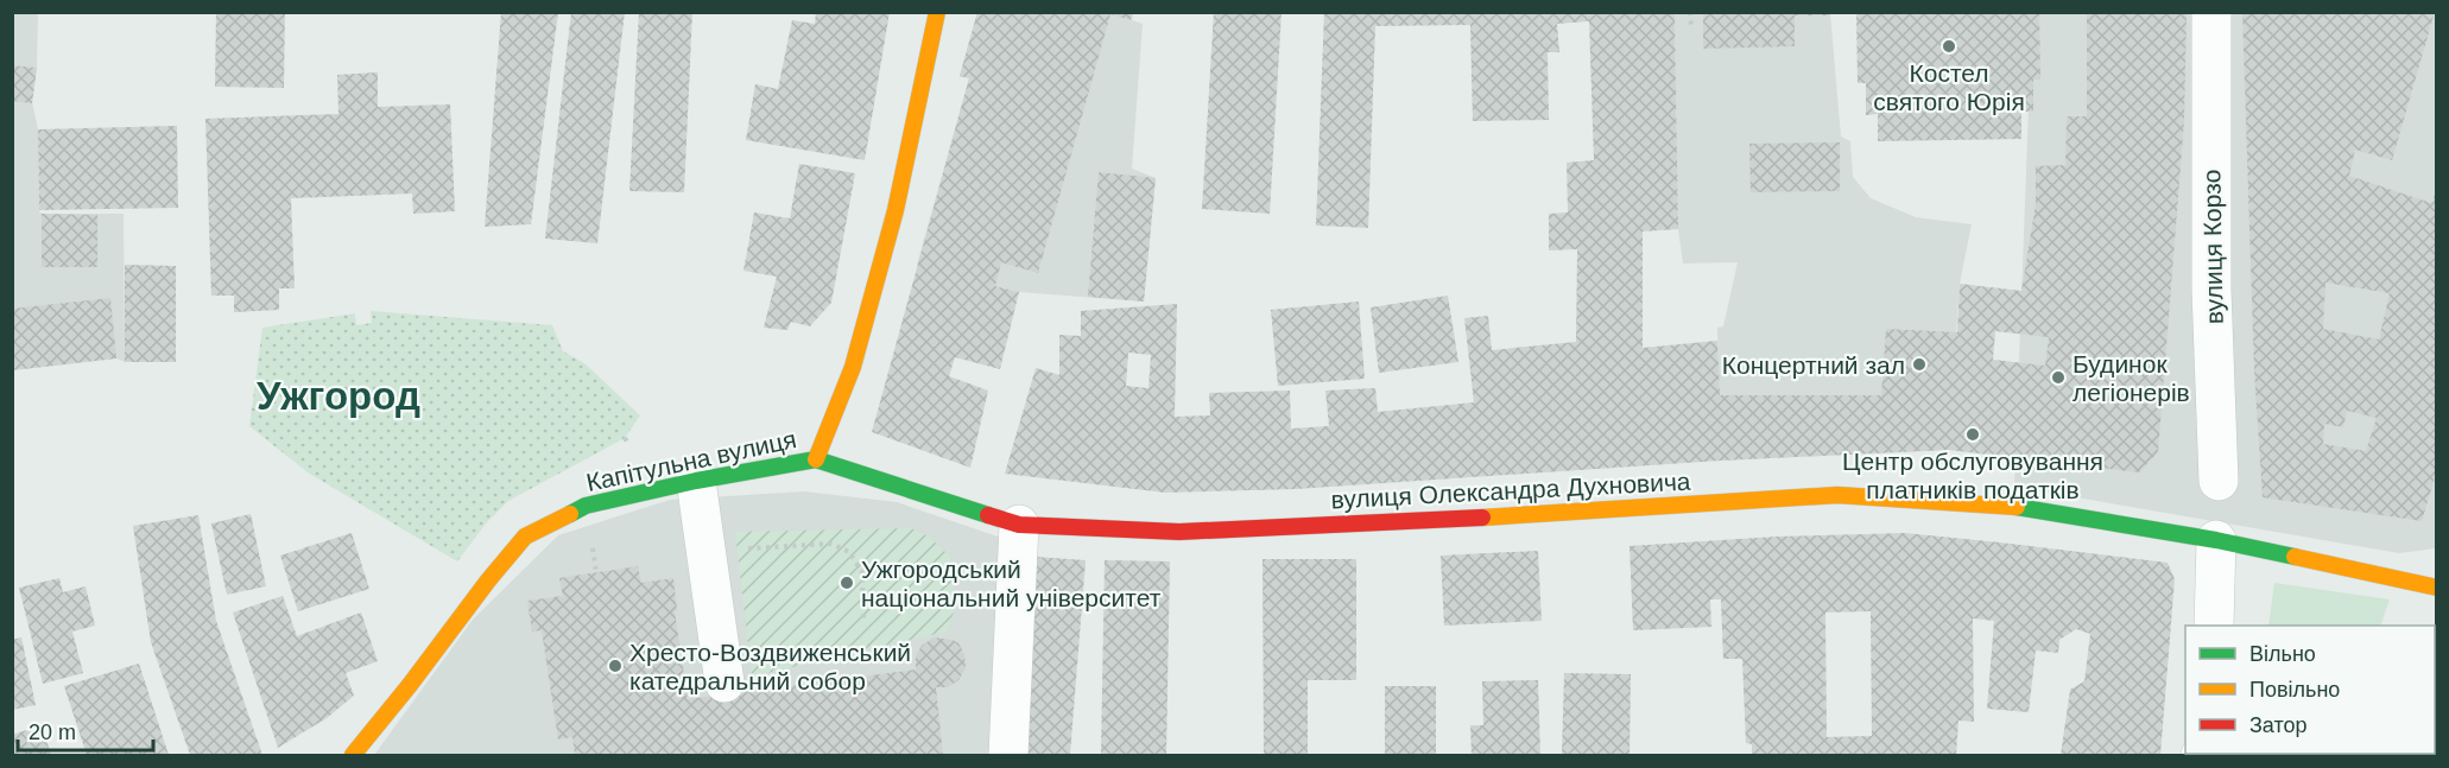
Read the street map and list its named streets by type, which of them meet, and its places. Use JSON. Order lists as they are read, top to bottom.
{
  "streets": {
    "street": ["вулиця Корзо", "Капітульна вулиця", "вулиця Олександра Духновича"]
  },
  "crossings": [
    ["Капітульна вулиця", "вулиця Олександра Духновича"]
  ],
  "districts": ["Ужгород"],
  "places": [
    "Костел святого Юрія",
    "Концертний зал",
    "Будинок легіонерів",
    "Центр обслуговування платників податків",
    "Ужгородський національний університет",
    "Хресто-Воздвиженський катедральний собор"
  ],
  "legend": ["Вільно", "Повільно", "Затор"],
  "scale_bar": "20 m"
}
